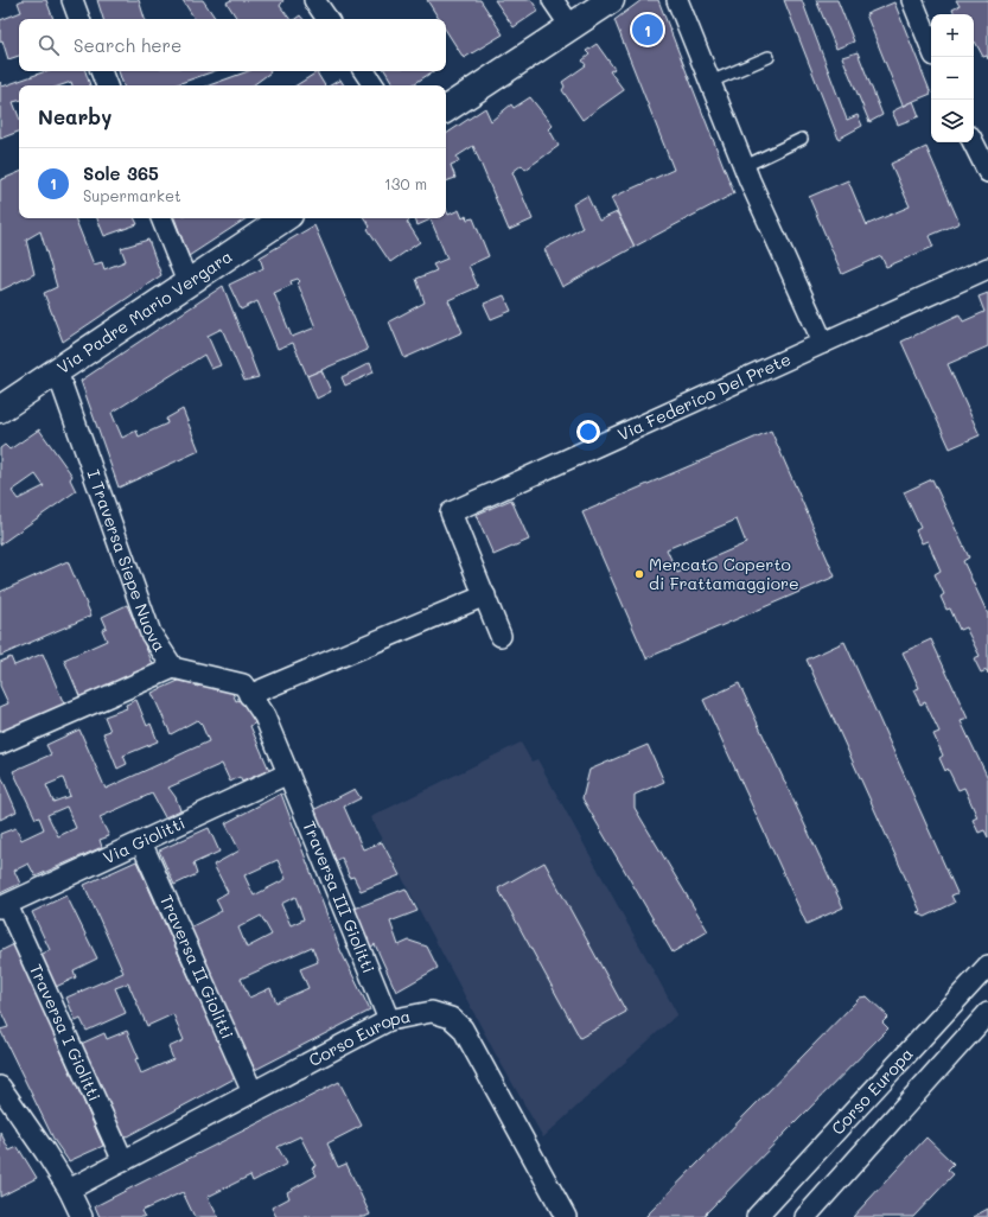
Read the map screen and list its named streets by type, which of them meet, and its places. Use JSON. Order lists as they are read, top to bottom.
{
  "streets": {
    "street": [
      "Via Padre Mario Vergara",
      "Via Federico Del Prete",
      "I Traversa Siepe Nuova",
      "Via Giolitti",
      "Traversa III Giolitti",
      "Traversa II Giolitti",
      "Traversa I Giolitti",
      "Corso Europa"
    ]
  },
  "crossings": [
    ["Via Padre Mario Vergara", "I Traversa Siepe Nuova"],
    ["I Traversa Siepe Nuova", "Via Giolitti"],
    ["I Traversa Siepe Nuova", "Traversa III Giolitti"],
    ["Via Giolitti", "Traversa III Giolitti"],
    ["Via Giolitti", "Traversa II Giolitti"],
    ["Via Giolitti", "Traversa I Giolitti"],
    ["Traversa III Giolitti", "Corso Europa"],
    ["Traversa II Giolitti", "Corso Europa"],
    ["Traversa I Giolitti", "Corso Europa"]
  ],
  "places": ["Mercato Coperto di Frattamaggiore"],
  "page": {
    "pins": "1",
    "map_buttons": ["+", "−"],
    "search": "Search here",
    "heading": "Nearby",
    "list": [
      {
        "mark": "1",
        "name": "Sole 365",
        "note": "Supermarket",
        "value": "130 m"
      }
    ]
  }
}
